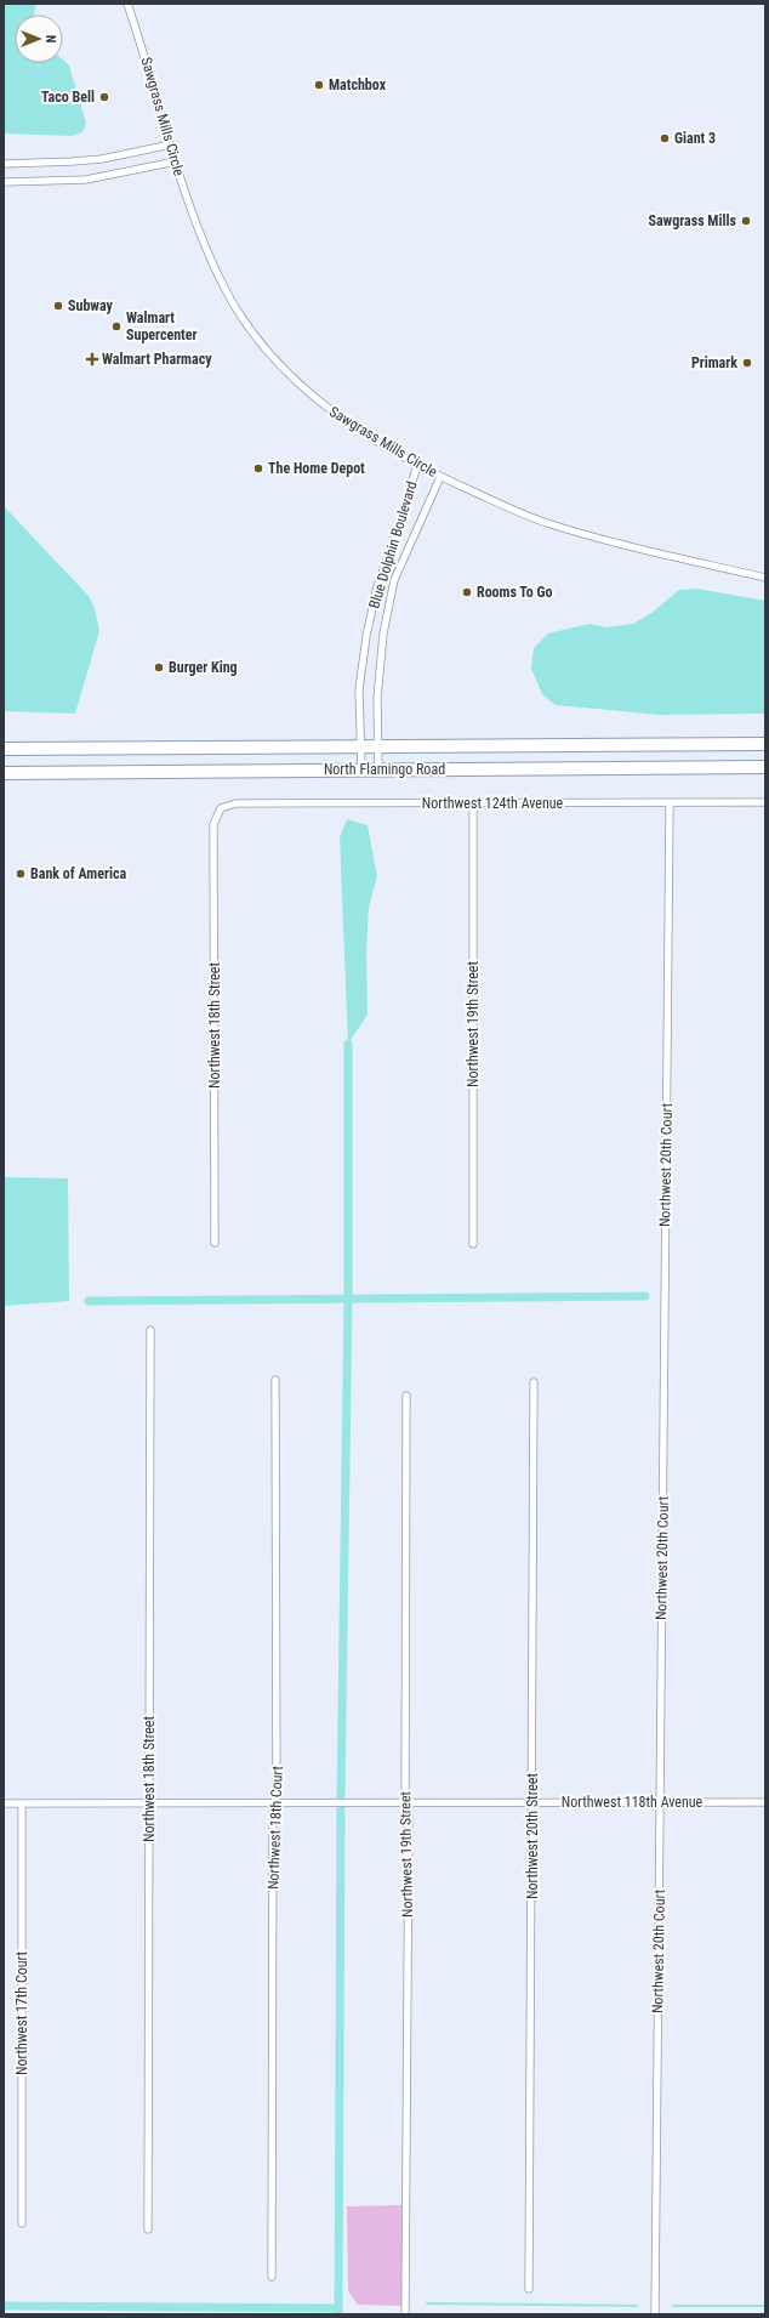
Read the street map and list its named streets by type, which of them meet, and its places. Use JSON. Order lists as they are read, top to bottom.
{
  "streets": {
    "highway": ["North Flamingo Road"],
    "street": [
      "Sawgrass Mills Circle",
      "Blue Dolphin Boulevard",
      "Northwest 124th Avenue",
      "Northwest 19th Street",
      "Northwest 18th Street",
      "Northwest 20th Court",
      "Northwest 118th Avenue",
      "Northwest 18th Court",
      "Northwest 20th Street",
      "Northwest 17th Court"
    ]
  },
  "crossings": [
    ["Sawgrass Mills Circle", "Blue Dolphin Boulevard"],
    ["Blue Dolphin Boulevard", "North Flamingo Road"],
    ["Northwest 124th Avenue", "Northwest 19th Street"],
    ["Northwest 124th Avenue", "Northwest 18th Street"],
    ["Northwest 124th Avenue", "Northwest 20th Court"],
    ["Northwest 19th Street", "Northwest 118th Avenue"],
    ["Northwest 18th Street", "Northwest 118th Avenue"],
    ["Northwest 20th Court", "Northwest 118th Avenue"],
    ["Northwest 118th Avenue", "Northwest 18th Court"],
    ["Northwest 118th Avenue", "Northwest 20th Street"],
    ["Northwest 118th Avenue", "Northwest 17th Court"]
  ],
  "places": {
    "other": [
      "Matchbox",
      "Taco Bell",
      "Giant 3",
      "Sawgrass Mills",
      "Subway",
      "Walmart Supercenter",
      "Primark",
      "The Home Depot",
      "Rooms To Go",
      "Burger King",
      "Bank of America"
    ],
    "health": ["Walmart Pharmacy"]
  },
  "north": "right"
}
